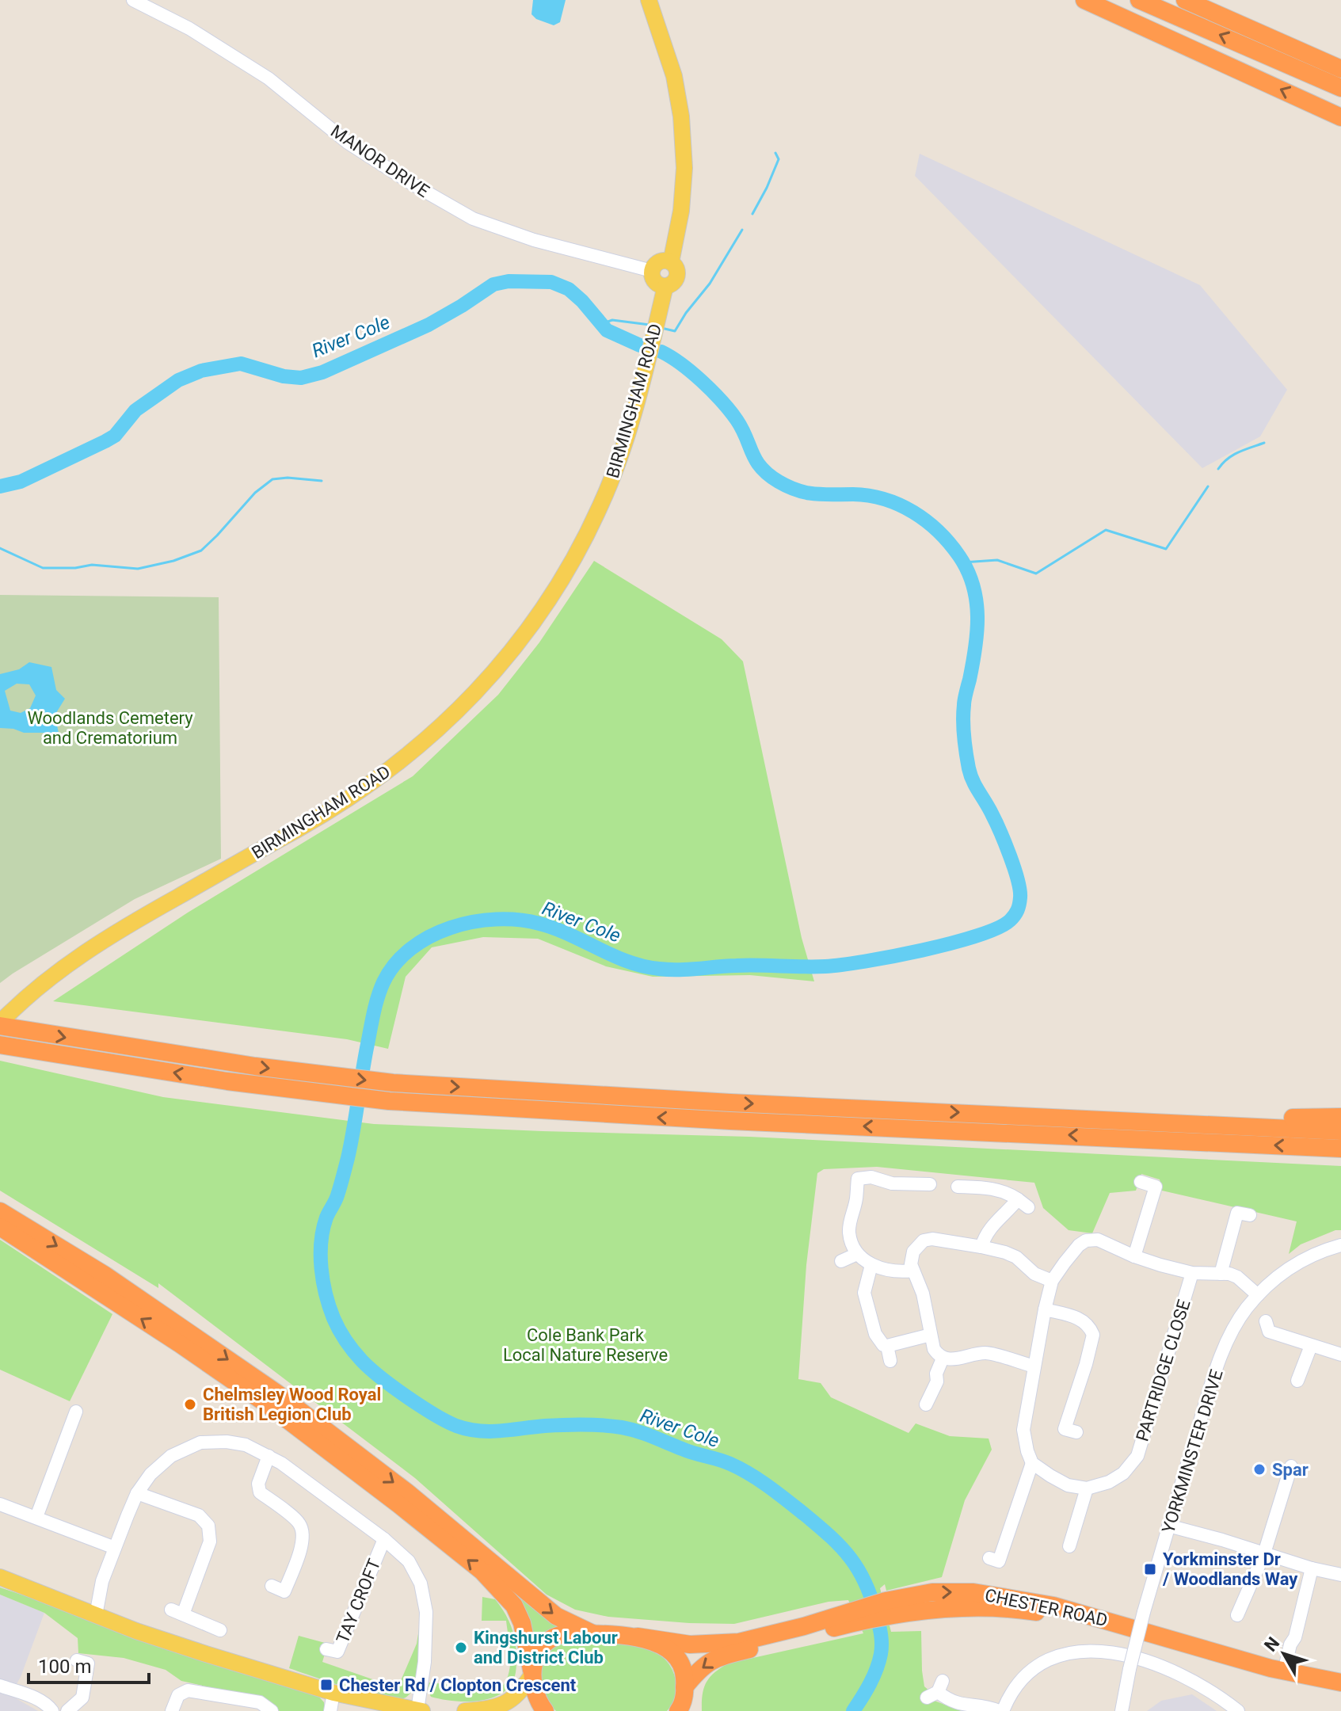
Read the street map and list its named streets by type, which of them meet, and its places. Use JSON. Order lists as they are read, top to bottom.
{
  "streets": {
    "highway": ["CHESTER ROAD"],
    "main road": ["BIRMINGHAM ROAD"],
    "street": [
      "MANOR DRIVE",
      "PARTRIDGE CLOSE",
      "YORKMINSTER DRIVE",
      "TAY CROFT"
    ]
  },
  "crossings": [
    ["MANOR DRIVE", "BIRMINGHAM ROAD"]
  ],
  "water": ["River Cole"],
  "parks": ["Woodlands Cemetery and Crematorium", "Cole Bank Park Local Nature Reserve"],
  "places": {
    "other": ["Chelmsley Wood Royal British Legion Club", "Spar", "Kingshurst Labour and District Club"],
    "transit": ["Yorkminster Dr / Woodlands Way", "Chester Rd / Clopton Crescent"]
  },
  "scale_bar": "100 m",
  "north": "top left"
}
